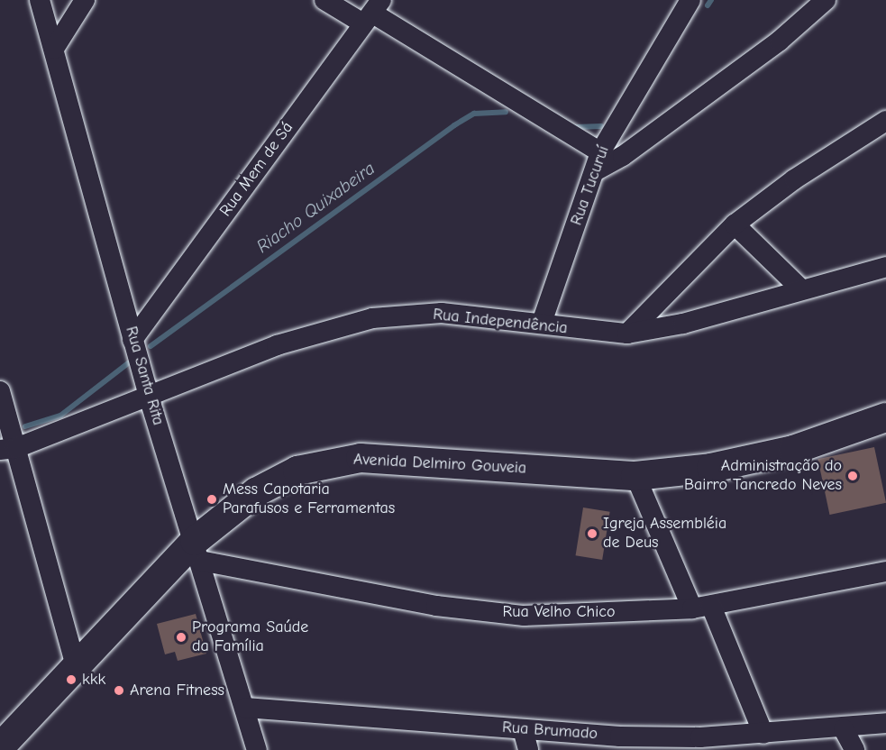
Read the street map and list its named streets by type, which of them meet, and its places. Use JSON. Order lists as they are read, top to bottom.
{
  "streets": {
    "street": [
      "Rua Mem de Sá",
      "Rua Tucuruí",
      "Rua Independência",
      "Rua Santa Rita",
      "Avenida Delmiro Gouveia",
      "Rua Velho Chico",
      "Rua Brumado"
    ]
  },
  "crossings": [
    ["Rua Mem de Sá", "Rua Santa Rita"],
    ["Rua Tucuruí", "Rua Independência"],
    ["Rua Independência", "Rua Santa Rita"],
    ["Rua Santa Rita", "Avenida Delmiro Gouveia"],
    ["Rua Santa Rita", "Rua Velho Chico"],
    ["Rua Santa Rita", "Rua Brumado"],
    ["Avenida Delmiro Gouveia", "Rua Velho Chico"]
  ],
  "water": ["Riacho Quixabeira"],
  "places": [
    "Administração do Bairro Tancredo Neves",
    "Mess Capotaria Parafusos e Ferramentas",
    "Igreja Assembléia de Deus",
    "Programa Saúde da Família",
    "kkk",
    "Arena Fitness"
  ]
}
